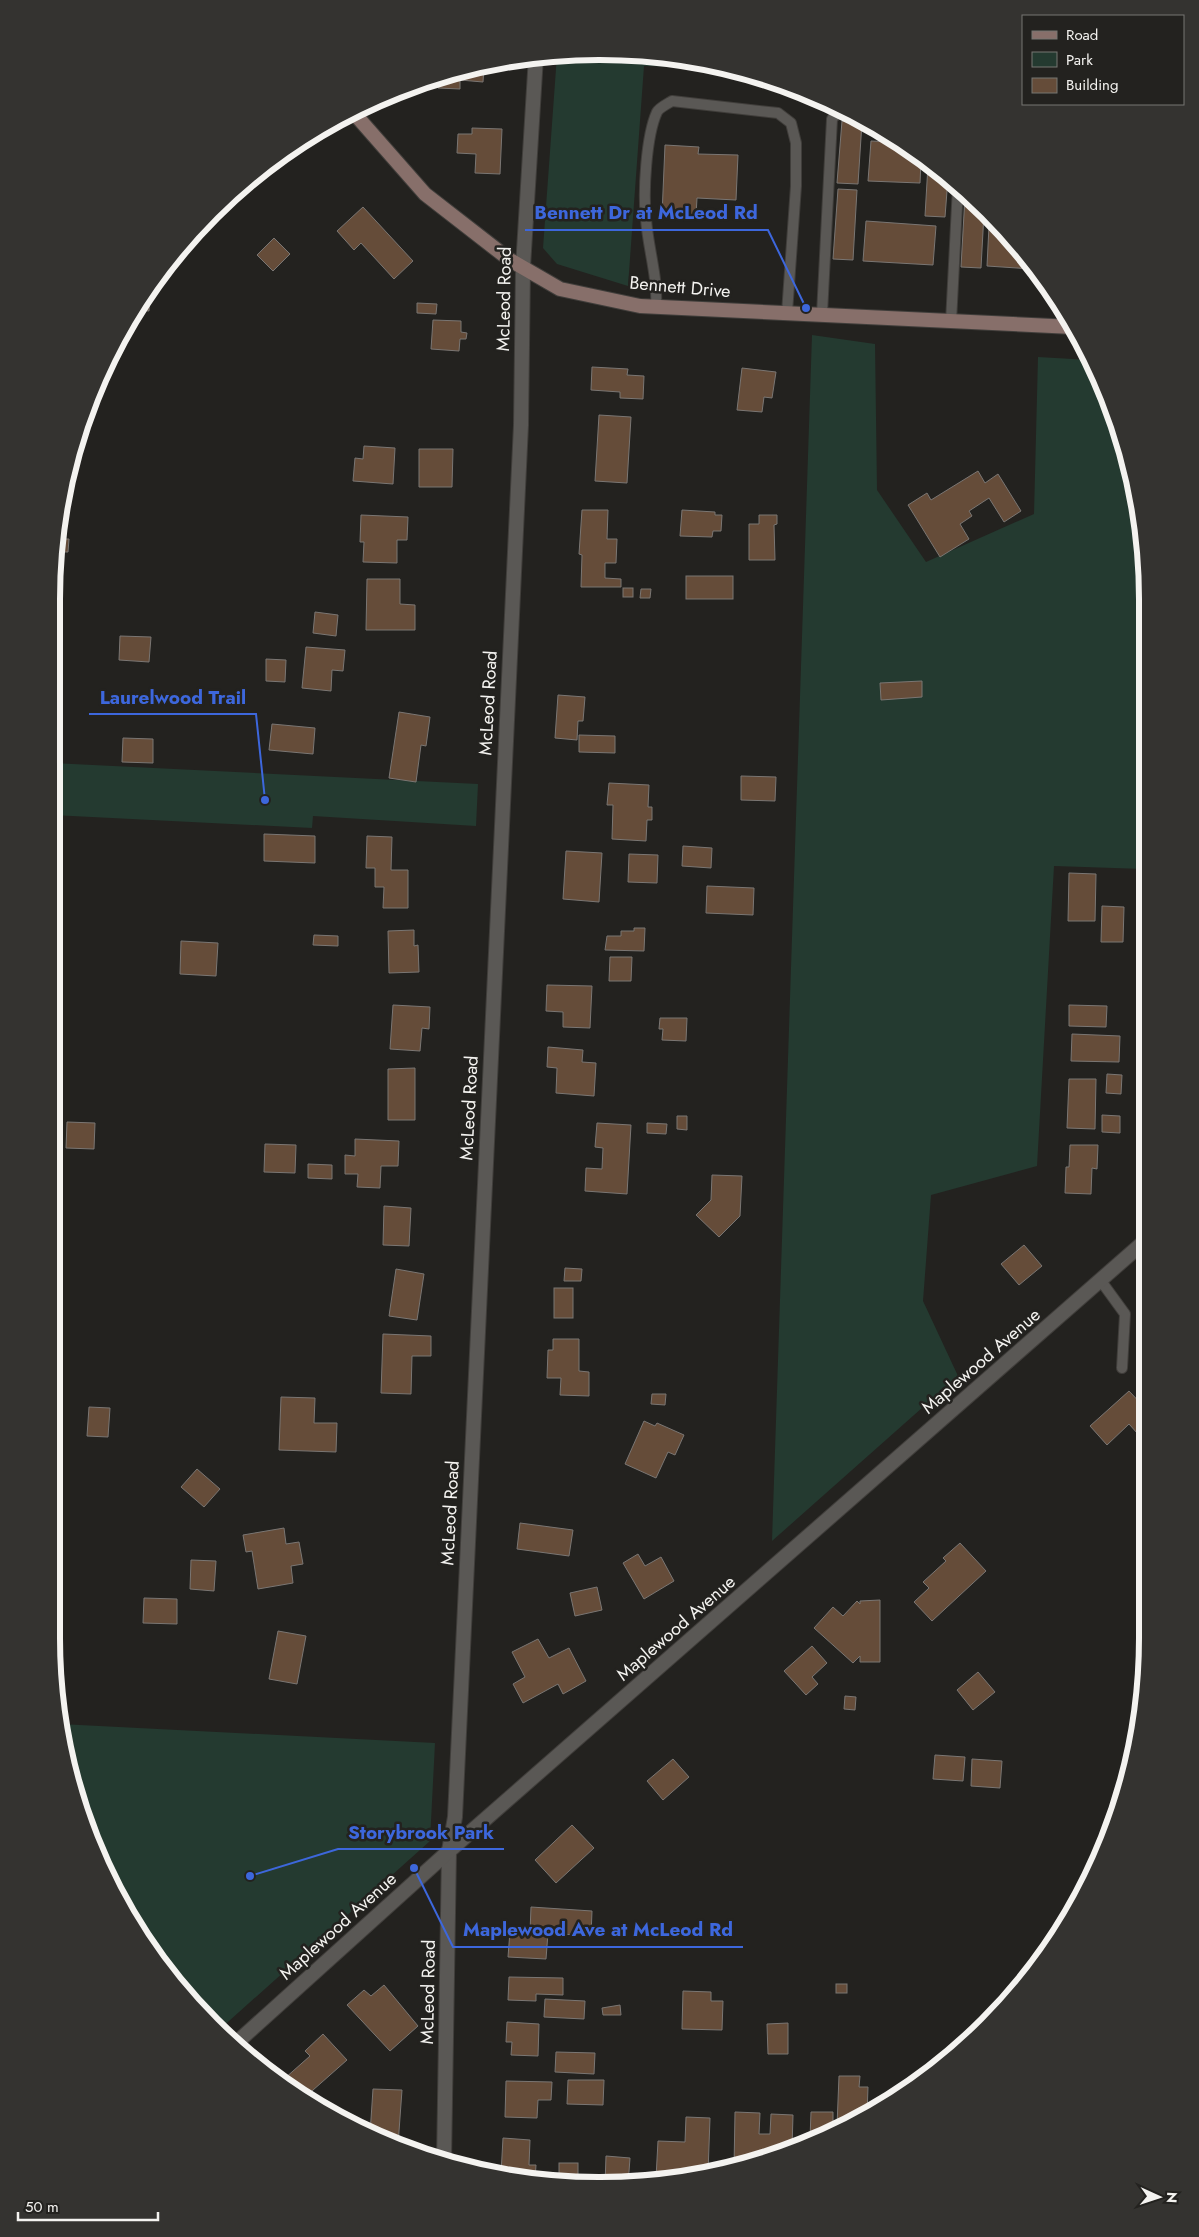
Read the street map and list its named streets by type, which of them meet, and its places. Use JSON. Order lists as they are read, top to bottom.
{
  "streets": {
    "main road": ["Bennett Drive"],
    "street": ["McLeod Road", "Maplewood Avenue"]
  },
  "crossings": [
    ["Bennett Drive", "McLeod Road"],
    ["McLeod Road", "Maplewood Avenue"]
  ],
  "places": [
    "Bennett Dr at McLeod Rd",
    "Laurelwood Trail",
    "Maplewood Ave at McLeod Rd",
    "Storybrook Park"
  ],
  "legend": ["Road", "Park", "Building"],
  "scale_bar": "50 m",
  "north": "right"
}
